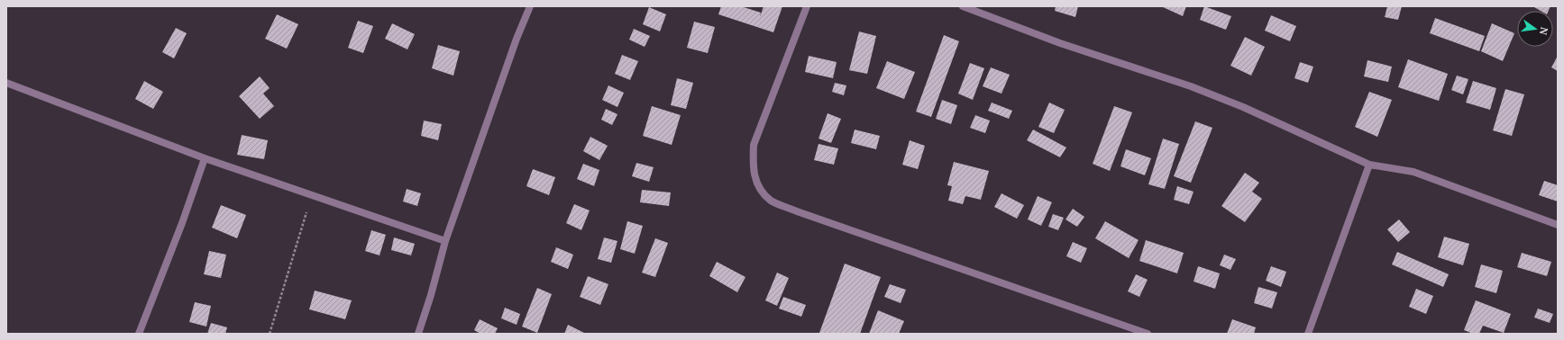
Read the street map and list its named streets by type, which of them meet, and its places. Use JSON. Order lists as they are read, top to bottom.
{
  "north": "right"
}
